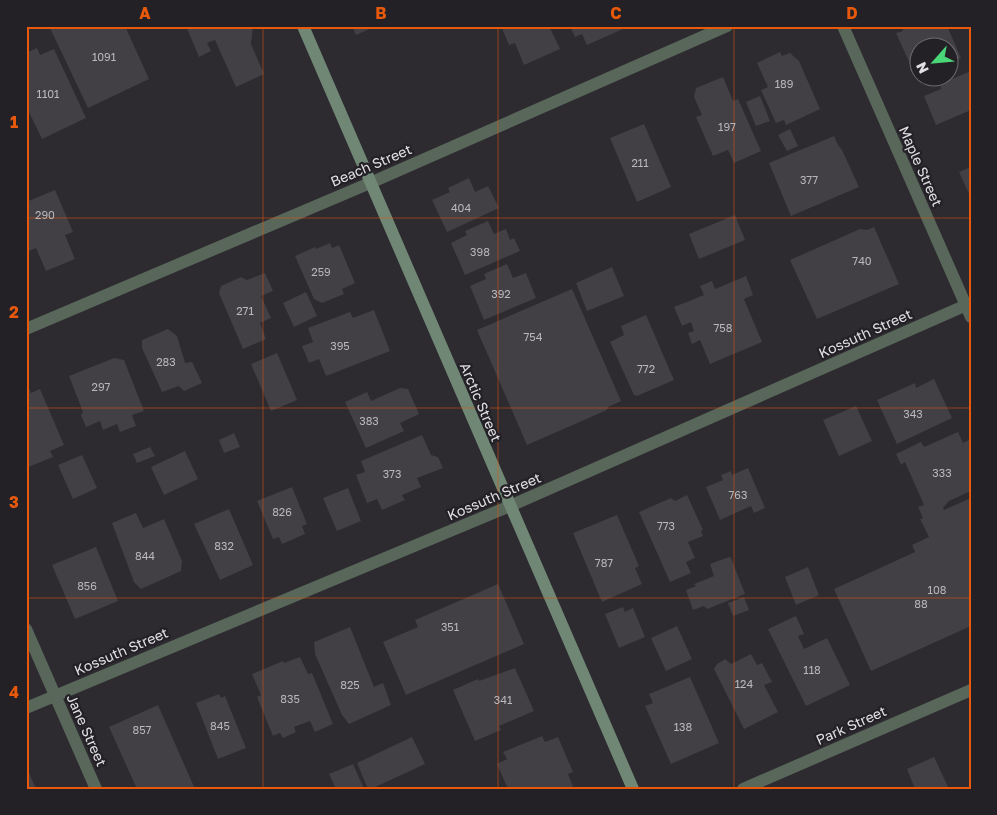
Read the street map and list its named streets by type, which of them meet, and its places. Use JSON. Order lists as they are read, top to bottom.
{
  "streets": {
    "main road": ["Arctic Street"],
    "street": [
      "Beach Street",
      "Maple Street",
      "Kossuth Street",
      "Park Street",
      "Jane Street"
    ]
  },
  "crossings": [
    ["Beach Street", "Arctic Street"],
    ["Maple Street", "Kossuth Street"],
    ["Kossuth Street", "Arctic Street"],
    ["Kossuth Street", "Jane Street"]
  ],
  "house_numbers": [
    "1091",
    "189",
    "1101",
    "197",
    "211",
    "377",
    "404",
    "290",
    "398",
    "740",
    "259",
    "392",
    "271",
    "758",
    "754",
    "395",
    "283",
    "772",
    "297",
    "343",
    "383",
    "333",
    "373",
    "763",
    "826",
    "773",
    "832",
    "844",
    "787",
    "856",
    "108",
    "88",
    "351",
    "118",
    "124",
    "825",
    "835",
    "341",
    "845",
    "138",
    "857"
  ],
  "north": "bottom left",
  "grid": {
    "columns": [
      "A",
      "B",
      "C",
      "D"
    ],
    "rows": [
      "1",
      "2",
      "3",
      "4"
    ]
  }
}
